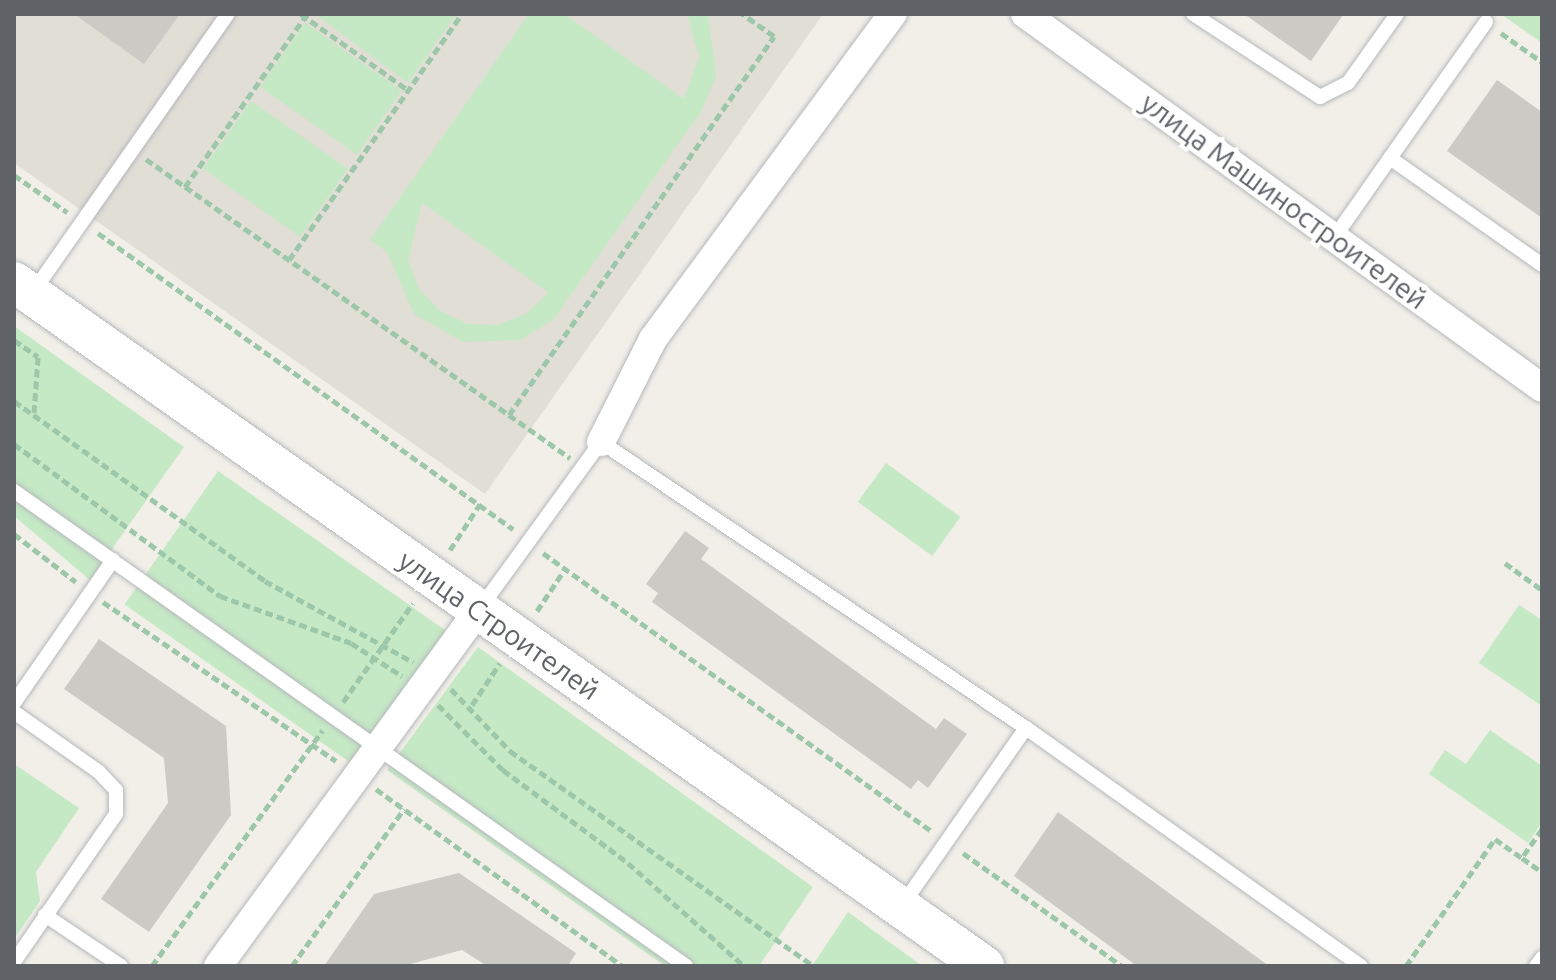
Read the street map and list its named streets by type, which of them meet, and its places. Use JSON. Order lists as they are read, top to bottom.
{
  "streets": {
    "street": ["улица Машиностроителей", "улица Строителей"]
  }
}
